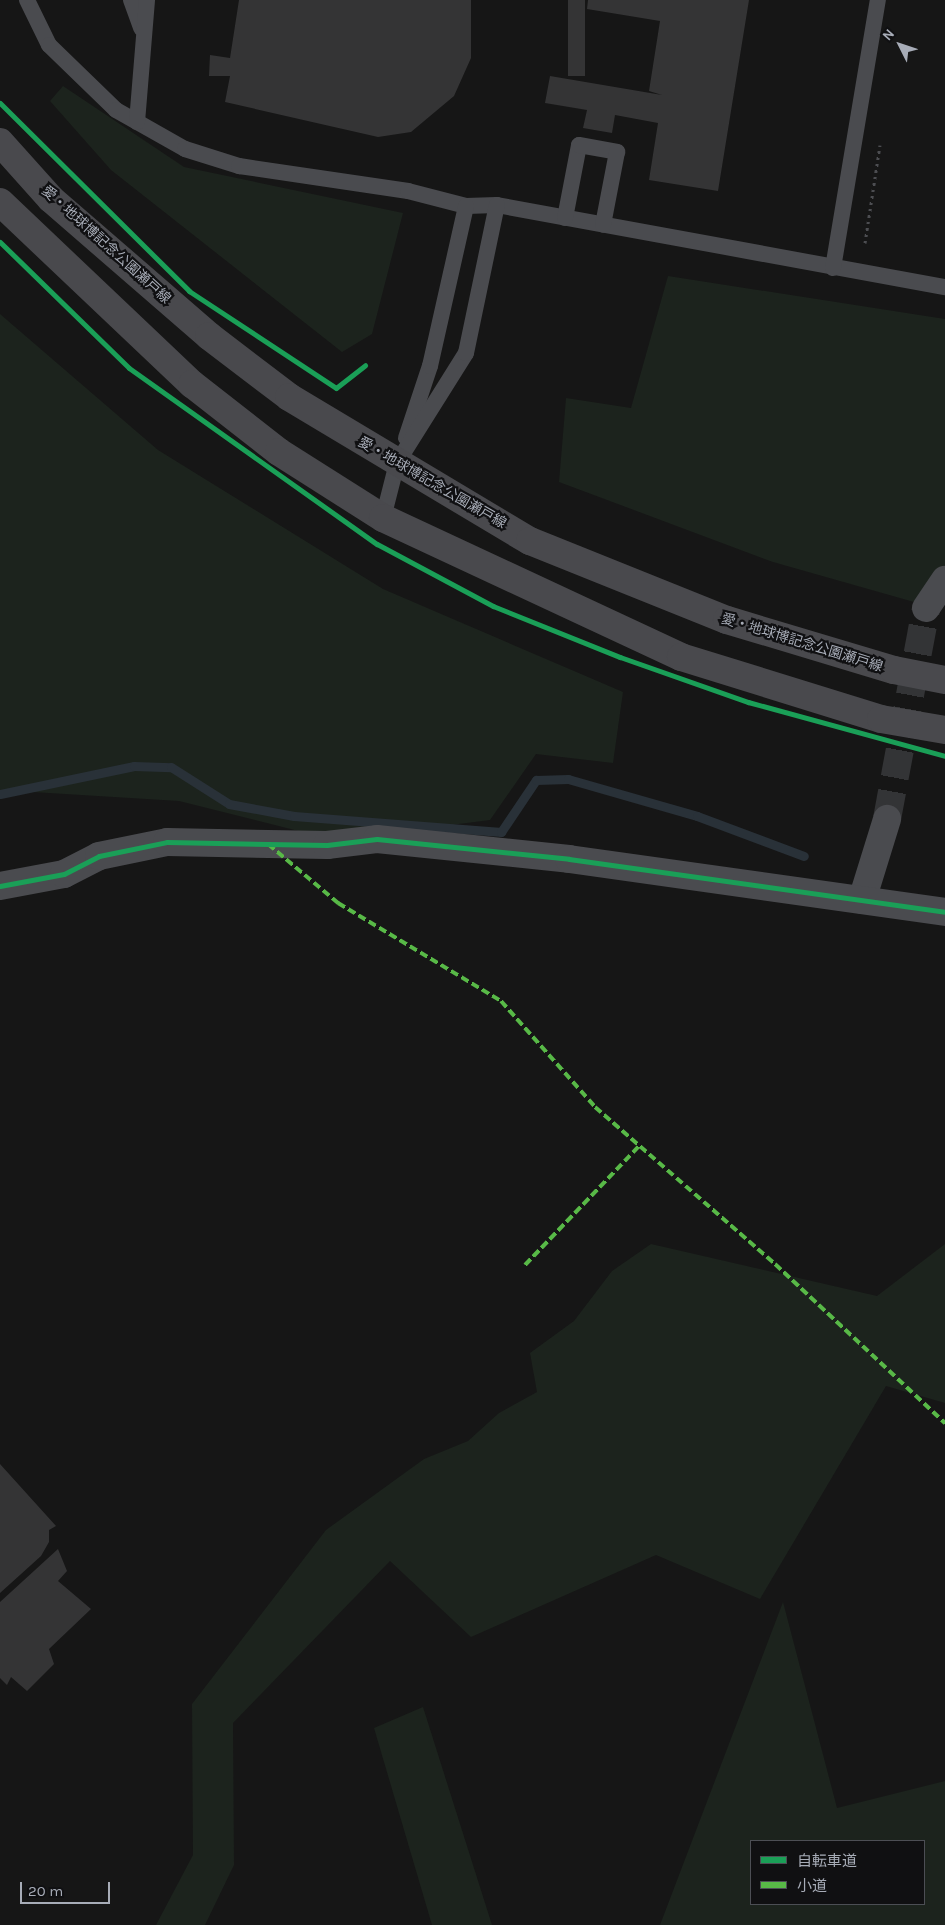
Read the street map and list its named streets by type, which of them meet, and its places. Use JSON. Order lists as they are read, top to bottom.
{
  "streets": {
    "main road": ["愛・地球博記念公園瀬戸線"]
  },
  "legend": ["自転車道", "小道"],
  "scale_bar": "20 m",
  "north": "top left"
}
